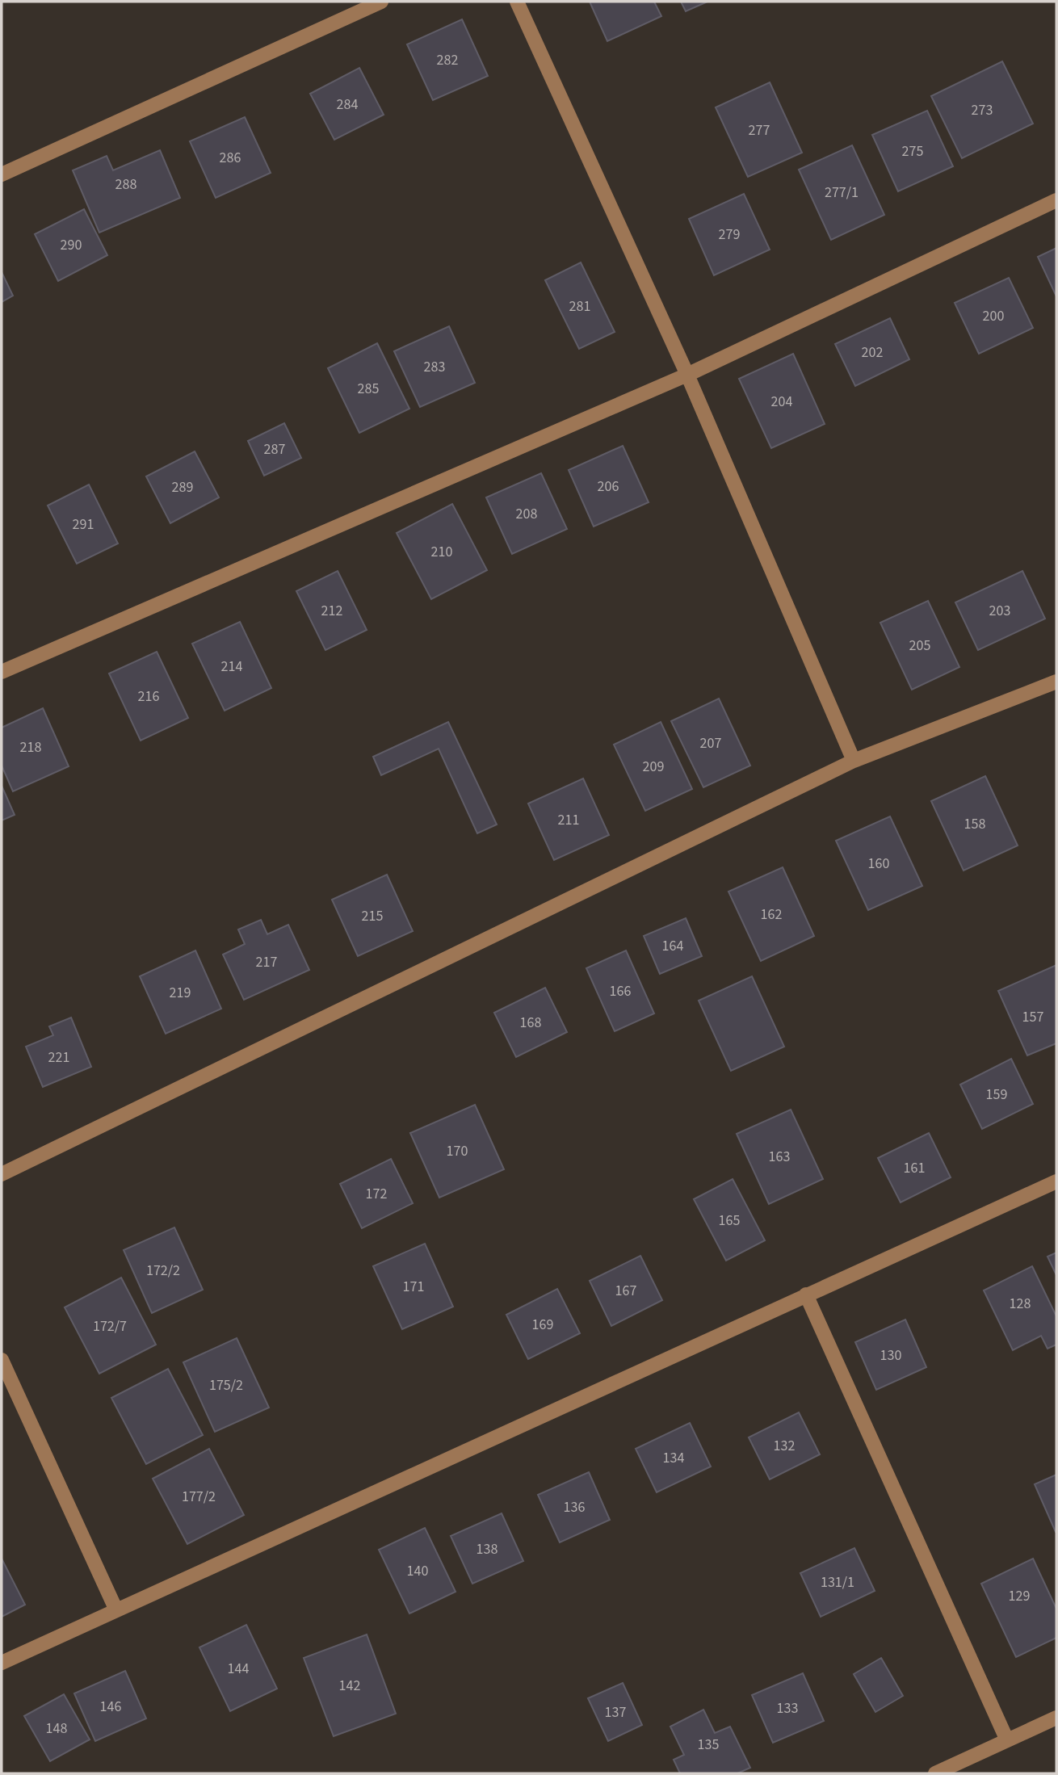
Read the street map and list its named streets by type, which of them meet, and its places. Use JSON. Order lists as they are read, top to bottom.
{
  "house_numbers": [
    "282",
    "284",
    "273",
    "277",
    "275",
    "286",
    "288",
    "277/1",
    "279",
    "290",
    "281",
    "200",
    "202",
    "283",
    "285",
    "204",
    "287",
    "206",
    "289",
    "208",
    "291",
    "210",
    "212",
    "203",
    "205",
    "214",
    "216",
    "207",
    "218",
    "209",
    "211",
    "158",
    "160",
    "162",
    "215",
    "164",
    "217",
    "166",
    "219",
    "157",
    "168",
    "221",
    "159",
    "170",
    "163",
    "161",
    "172",
    "165",
    "172/2",
    "171",
    "167",
    "128",
    "169",
    "172/7",
    "130",
    "175/2",
    "132",
    "134",
    "177/2",
    "136",
    "138",
    "140",
    "131/1",
    "129",
    "144",
    "142",
    "146",
    "133",
    "137",
    "148",
    "135"
  ]
}
